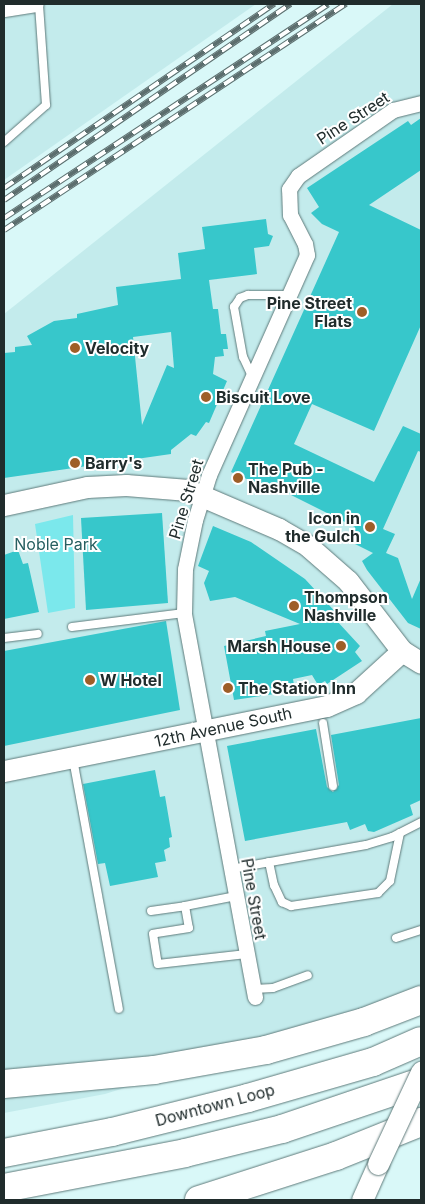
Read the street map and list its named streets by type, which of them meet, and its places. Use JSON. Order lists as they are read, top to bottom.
{
  "streets": {
    "highway": ["Downtown Loop"],
    "main road": ["12th Avenue South"],
    "street": ["Pine Street"]
  },
  "crossings": [
    ["Pine Street", "12th Avenue South"]
  ],
  "parks": ["Noble Park"],
  "places": [
    "Pine Street Flats",
    "Velocity",
    "Biscuit Love",
    "Barry's",
    "The Pub - Nashville",
    "Icon in the Gulch",
    "Thompson Nashville",
    "Marsh House",
    "W Hotel",
    "The Station Inn"
  ]
}
